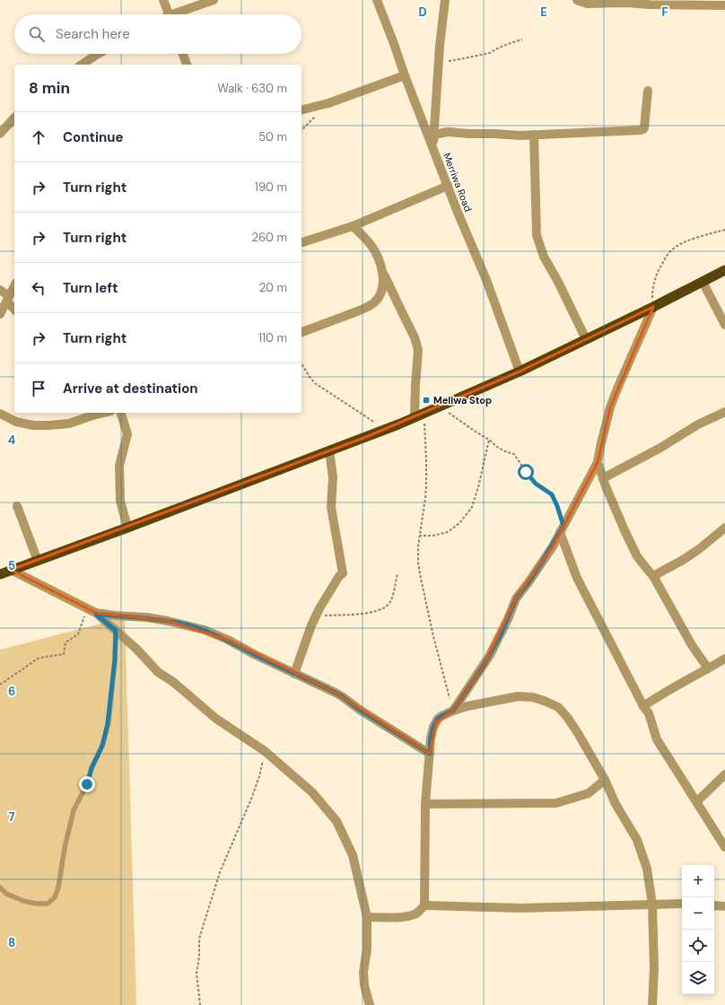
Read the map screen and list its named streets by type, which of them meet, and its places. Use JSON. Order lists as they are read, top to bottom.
{
  "streets": {
    "street": ["Merriwa Road"]
  },
  "places": {
    "transit": ["Meliwa Stop"]
  },
  "page": {
    "search": "Search here",
    "heading": ["8 min", "Walk · 630 m"],
    "list": [
      ["Continue", "50 m"],
      ["Turn right", "190 m"],
      ["Turn right", "260 m"],
      ["Turn left", "20 m"],
      ["Turn right", "110 m"],
      "Arrive at destination"
    ],
    "map_buttons": ["+", "−"]
  },
  "grid": {
    "columns": ["D", "E", "F"],
    "rows": [
      "4",
      "5",
      "6",
      "7",
      "8"
    ]
  }
}
